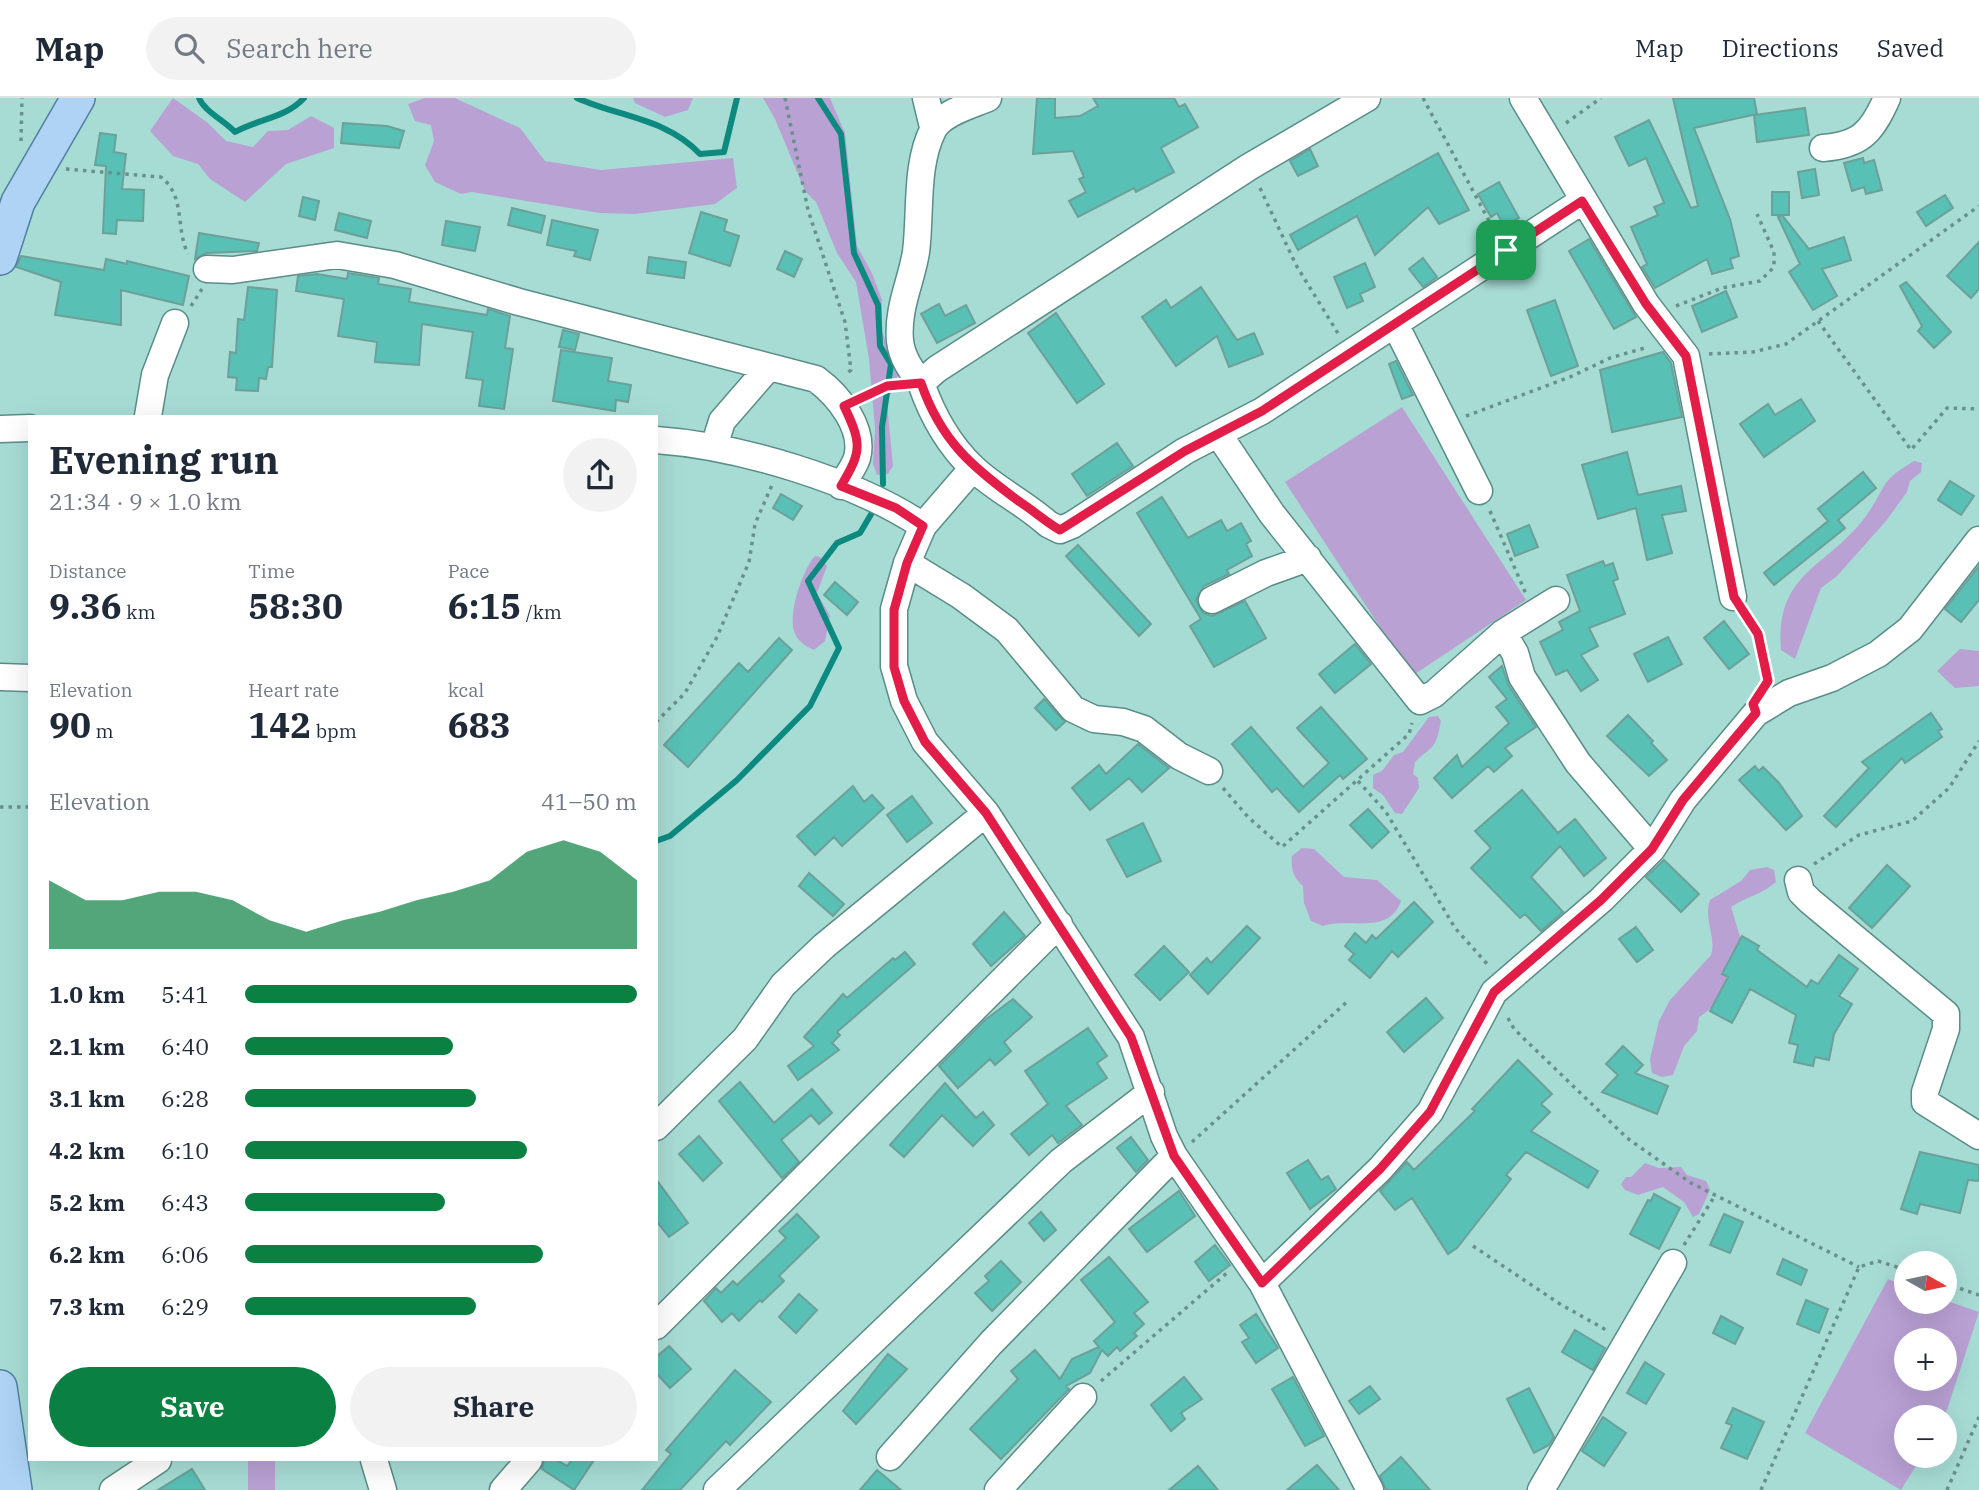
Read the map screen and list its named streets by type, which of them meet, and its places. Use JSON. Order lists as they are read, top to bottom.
{
  "north": "right",
  "page": {
    "header": "Map",
    "search": "Search here",
    "nav": ["Map", "Directions", "Saved"],
    "heading": ["Evening run", "21:34 · 9 × 1.0 km"],
    "stats": [
      ["Distance", "9.36 km"],
      ["Time", "58:30"],
      ["Pace", "6:15 /km"],
      ["Elevation", "90 m"],
      ["Heart rate", "142 bpm"],
      ["kcal", "683"]
    ],
    "chart": ["Elevation", "41–50 m"],
    "list": [
      {
        "name": "1.0 km",
        "note": "5:41"
      },
      {
        "name": "2.1 km",
        "note": "6:40"
      },
      {
        "name": "3.1 km",
        "note": "6:28"
      },
      {
        "name": "4.2 km",
        "note": "6:10"
      },
      {
        "name": "5.2 km",
        "note": "6:43"
      },
      {
        "name": "6.2 km",
        "note": "6:06"
      },
      {
        "name": "7.3 km",
        "note": "6:29"
      }
    ],
    "map_buttons": ["+", "−"],
    "buttons": ["Save", "Share"]
  }
}
